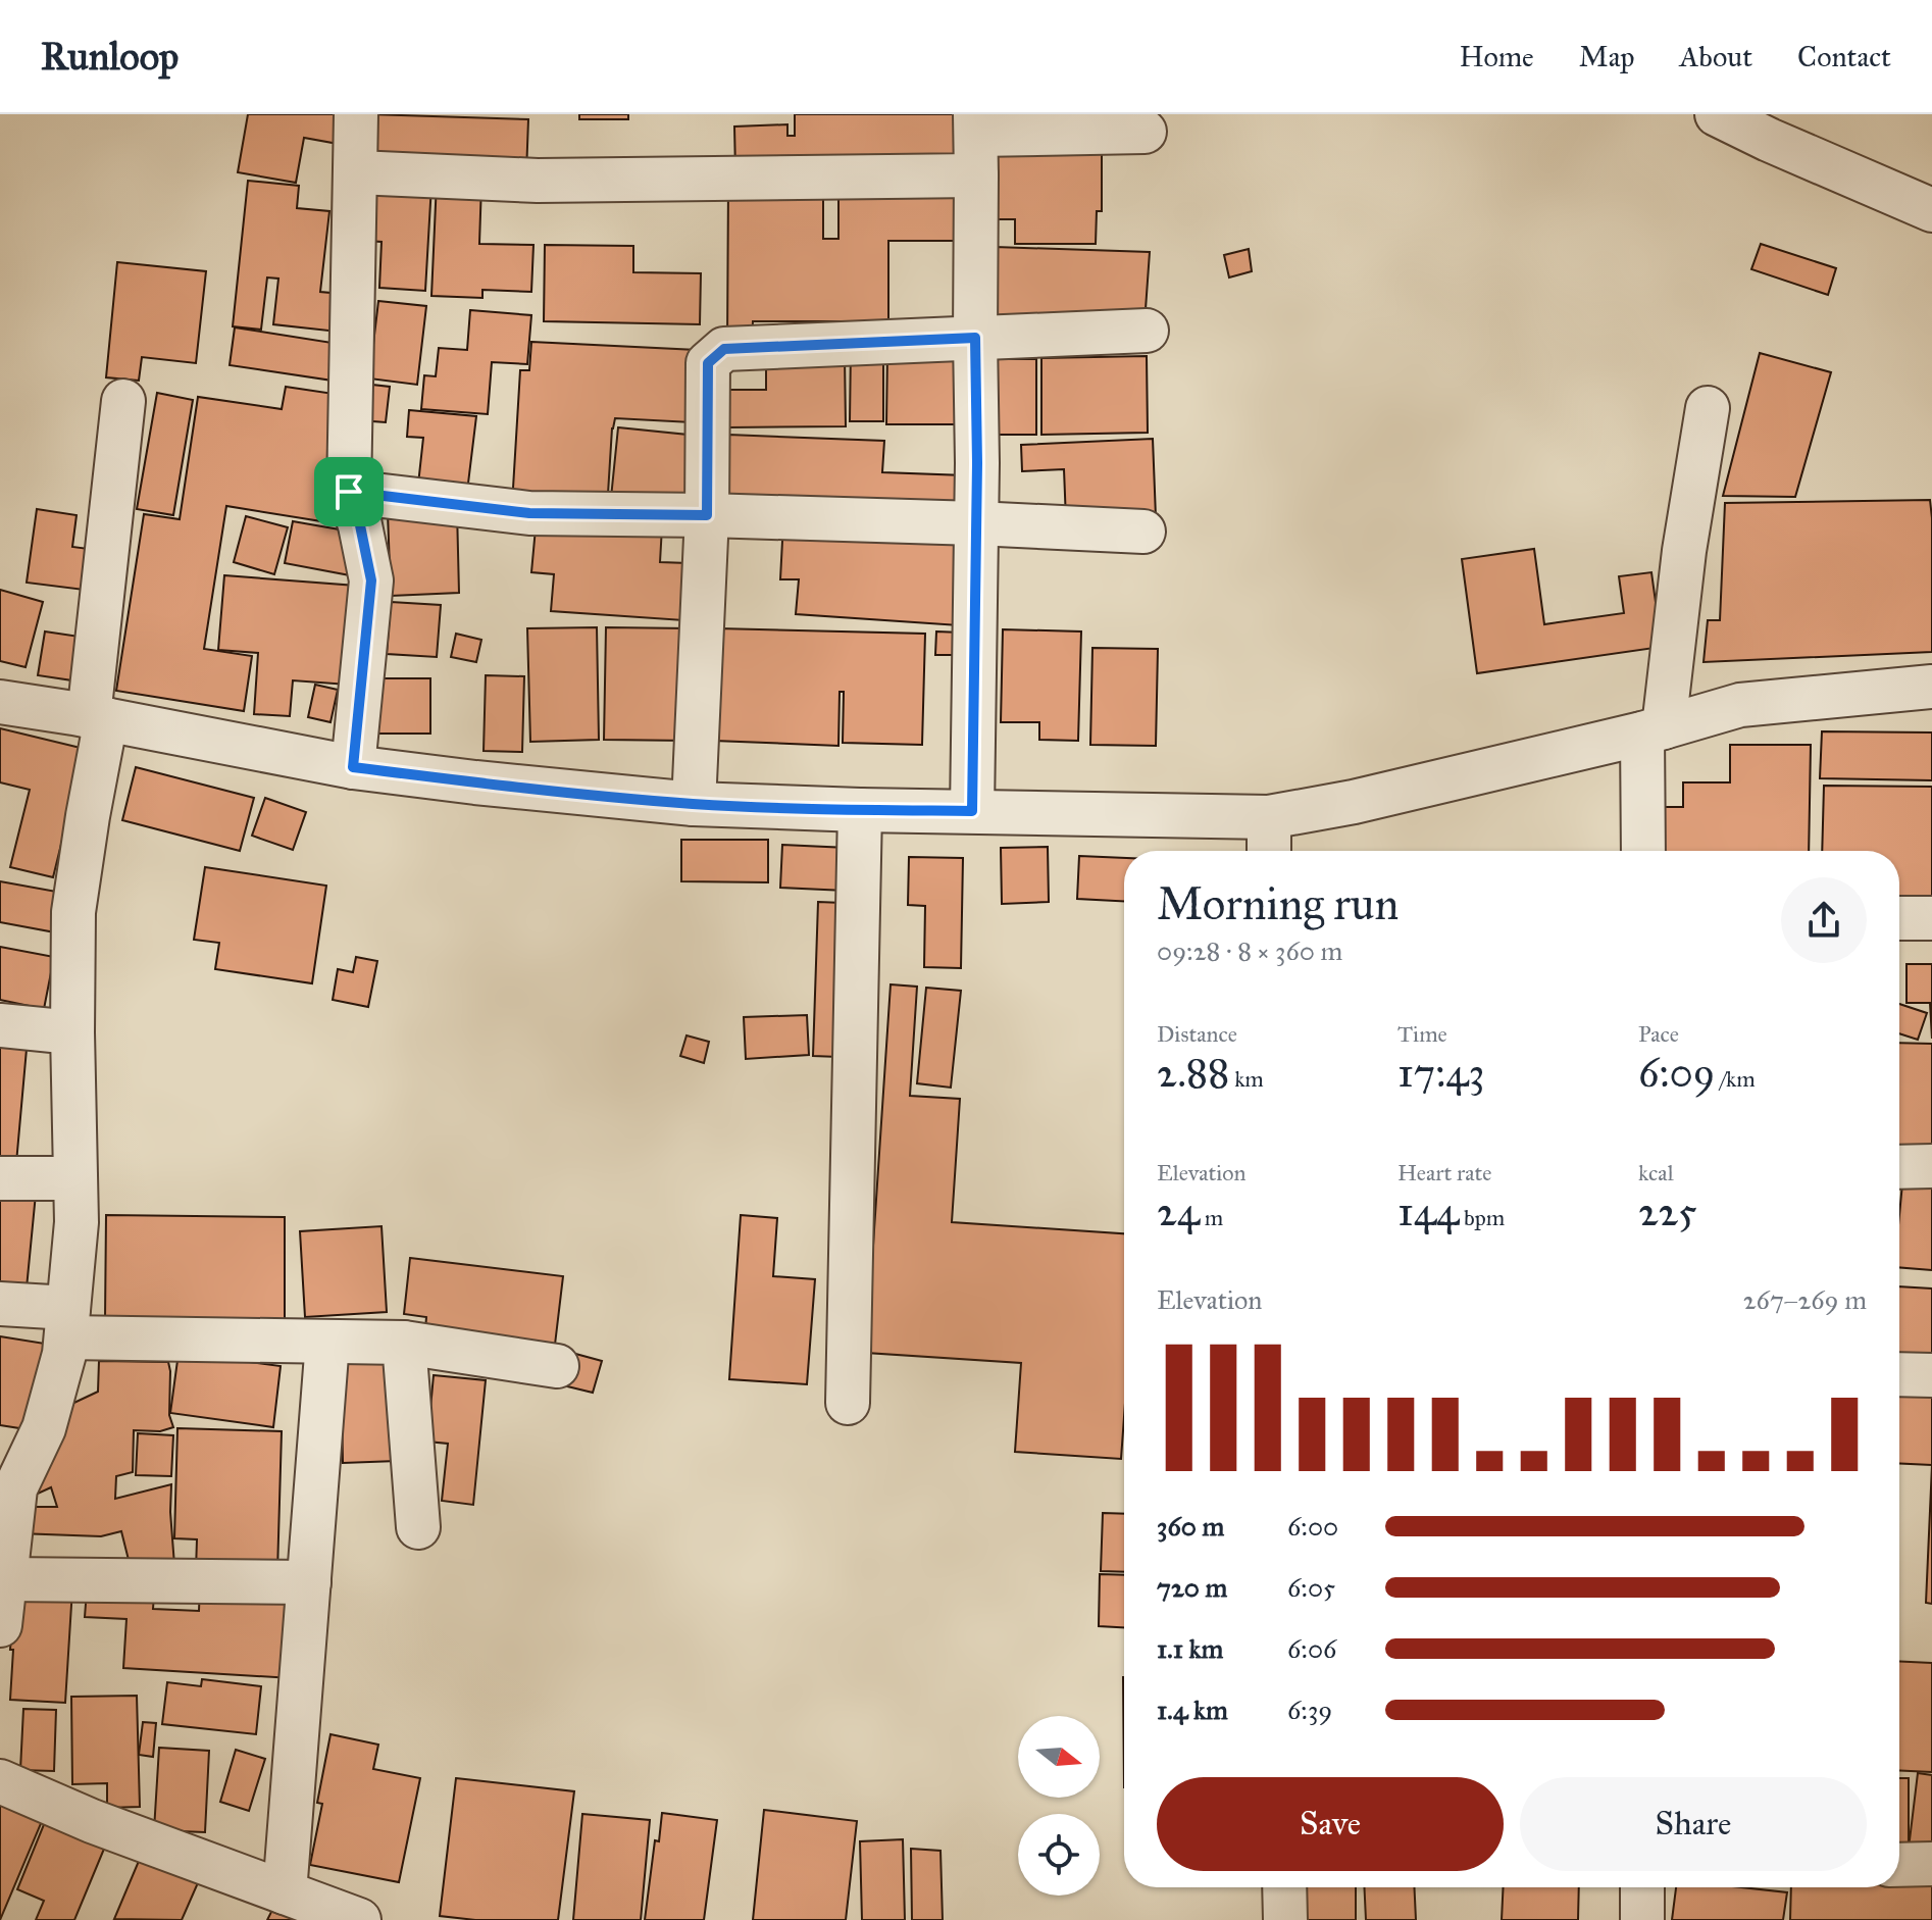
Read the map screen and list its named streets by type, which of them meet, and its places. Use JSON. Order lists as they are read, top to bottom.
{
  "north": "right",
  "page": {
    "header": "Runloop",
    "nav": [
      "Home",
      "Map",
      "About",
      "Contact"
    ],
    "heading": ["Morning run", "09:28 · 8 × 360 m"],
    "stats": [
      ["Distance", "2.88 km"],
      ["Time", "17:43"],
      ["Pace", "6:09 /km"],
      ["Elevation", "24 m"],
      ["Heart rate", "144 bpm"],
      ["kcal", "225"]
    ],
    "chart": ["Elevation", "267–269 m"],
    "list": [
      {
        "name": "360 m",
        "note": "6:00"
      },
      {
        "name": "720 m",
        "note": "6:05"
      },
      {
        "name": "1.1 km",
        "note": "6:06"
      },
      {
        "name": "1.4 km",
        "note": "6:39"
      }
    ],
    "buttons": ["Save", "Share"]
  }
}
